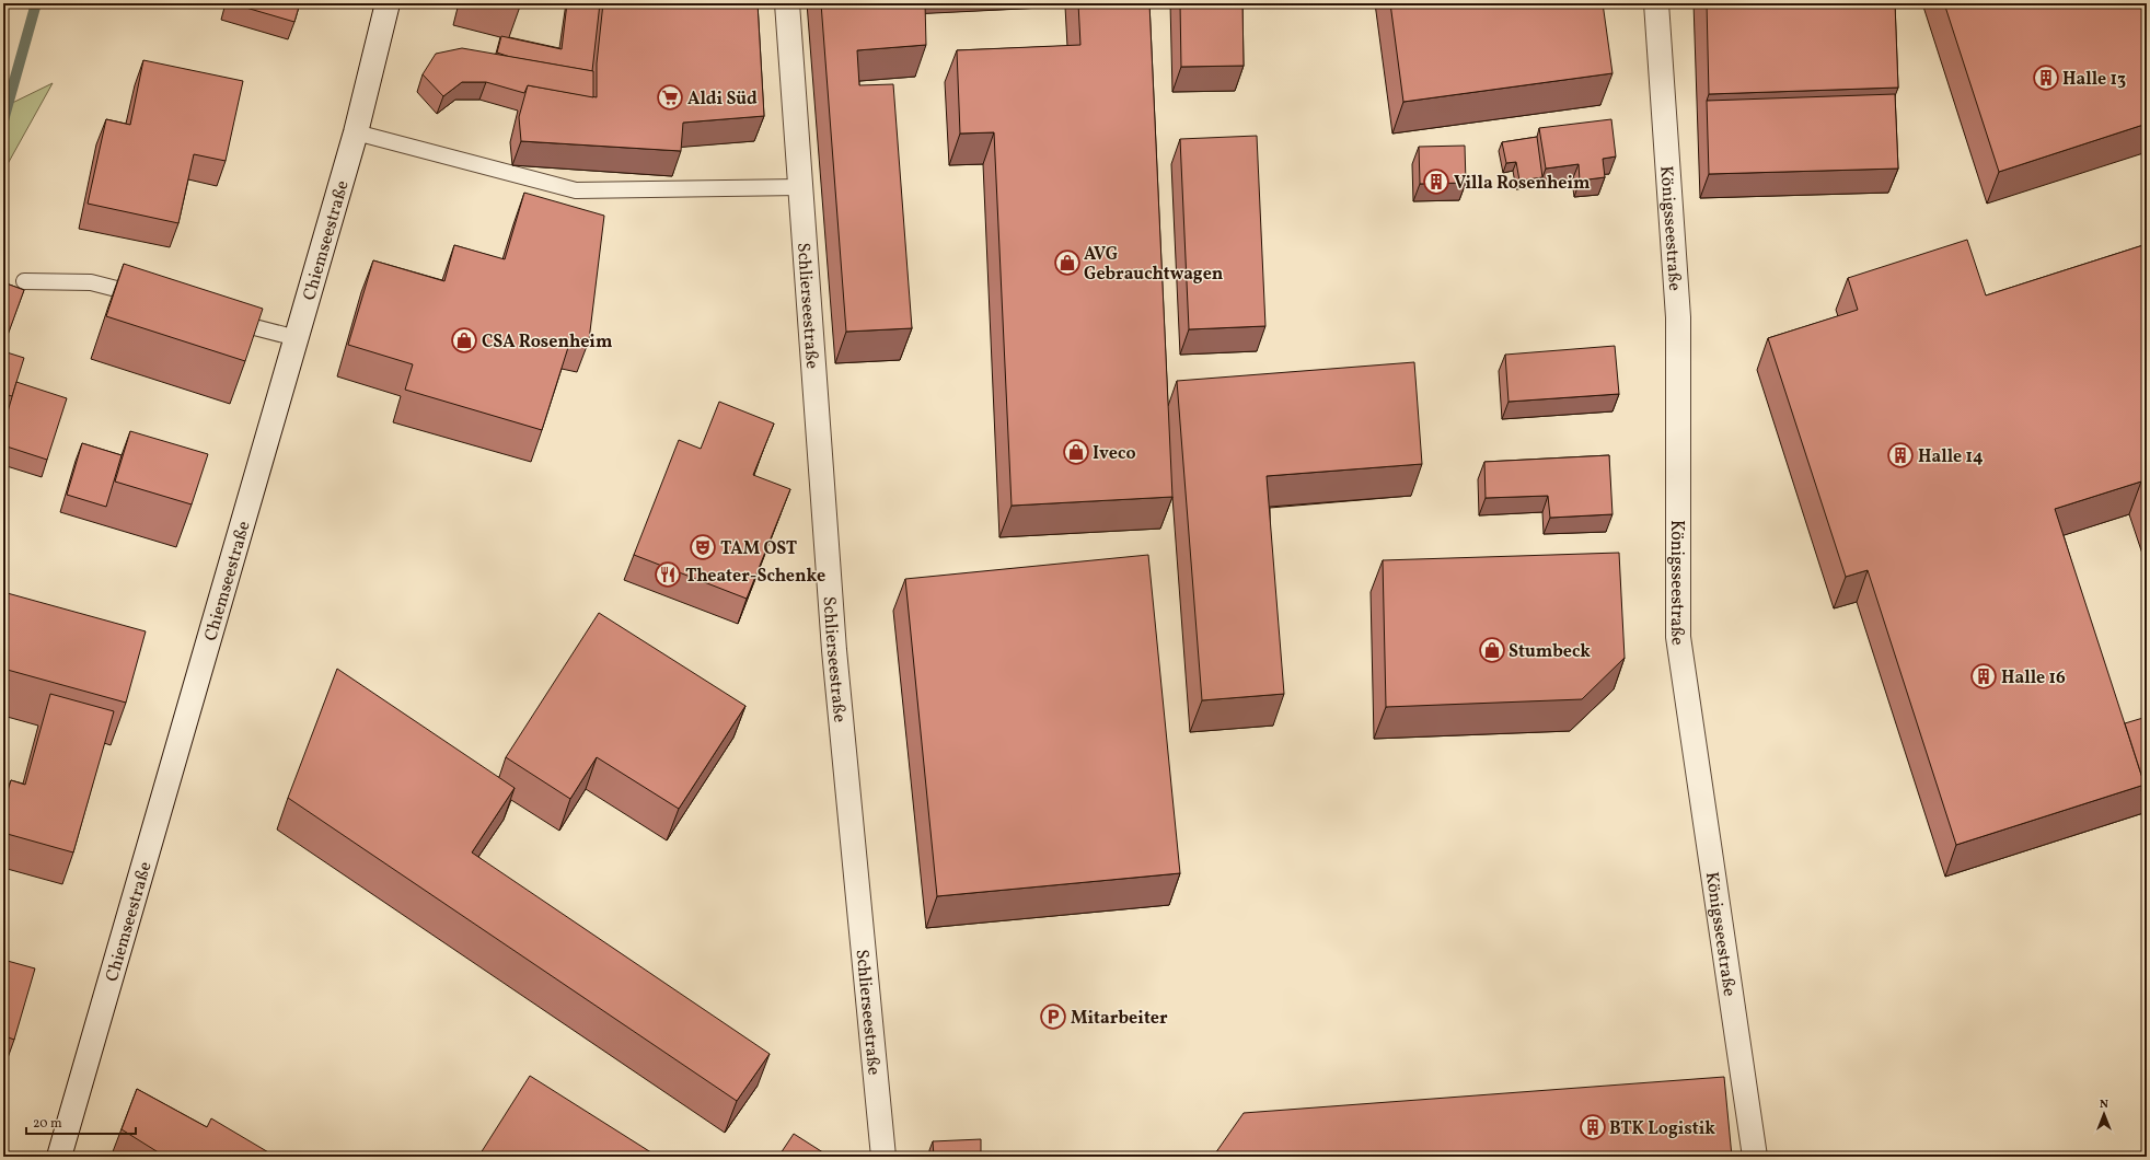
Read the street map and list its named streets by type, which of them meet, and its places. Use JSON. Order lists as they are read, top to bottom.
{
  "streets": {
    "street": ["Königsseestraße", "Chiemseestraße", "Schlierseestraße"]
  },
  "places": {
    "building": [
      "Halle 13",
      "Villa Rosenheim",
      "Halle 14",
      "Halle 16",
      "BTK Logistik"
    ],
    "supermarket": ["Aldi Süd"],
    "shop": [
      "AVG Gebrauchtwagen",
      "CSA Rosenheim",
      "Iveco",
      "Stumbeck"
    ],
    "theatre": ["TAM OST"],
    "restaurant": ["Theater-Schenke"],
    "parking": ["Mitarbeiter"]
  },
  "scale_bar": "20 m",
  "north": "top"
}
